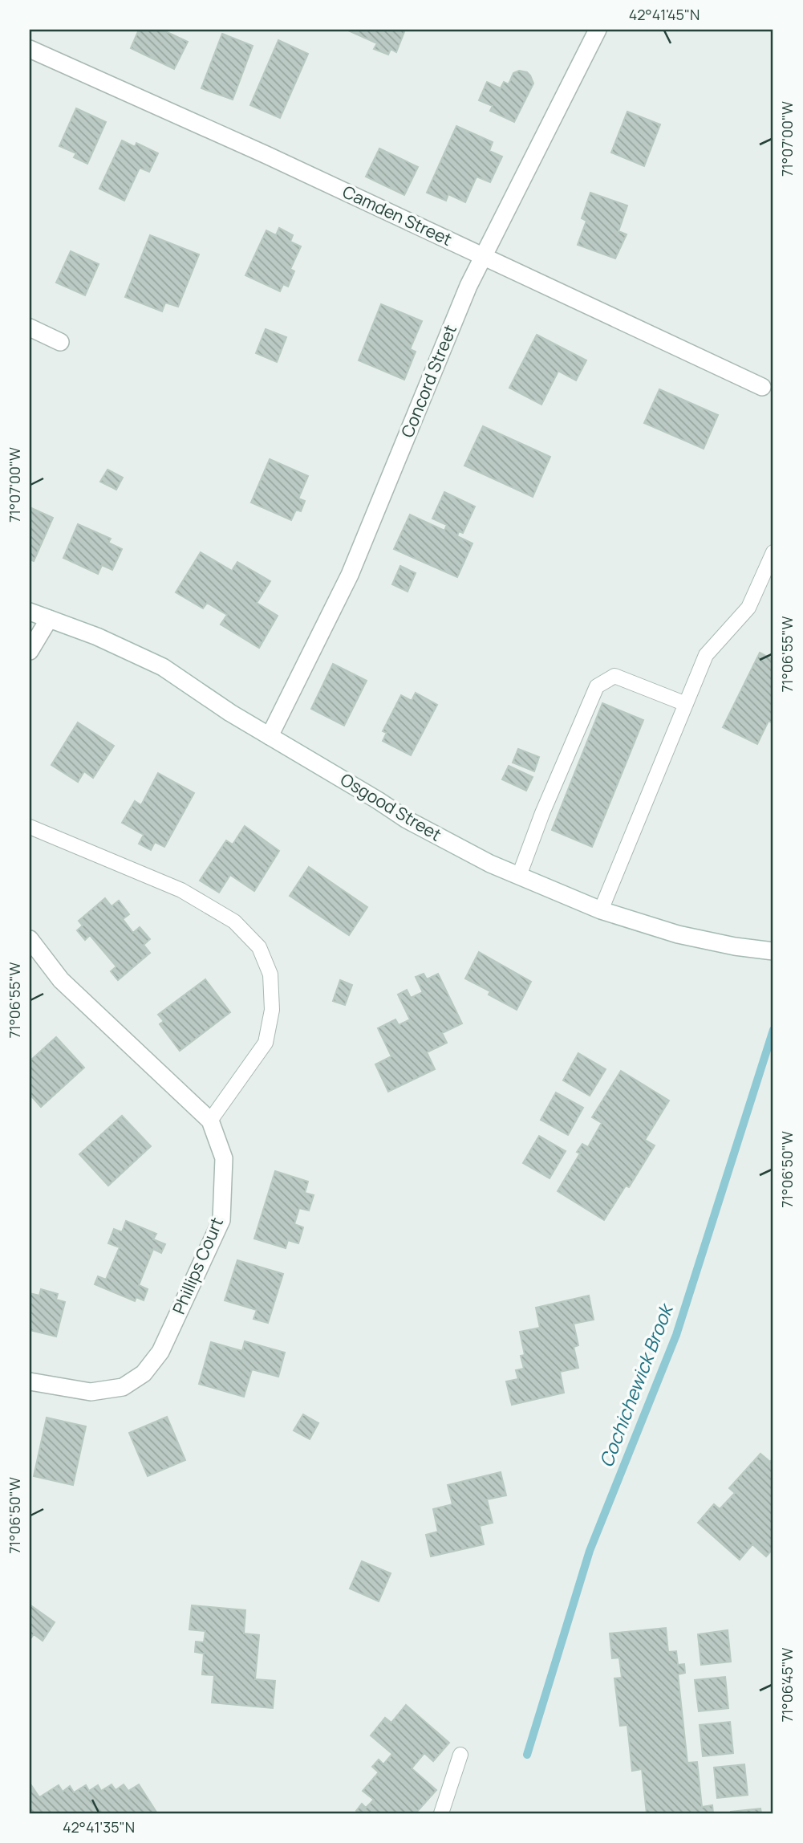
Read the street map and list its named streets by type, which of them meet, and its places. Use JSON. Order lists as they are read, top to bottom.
{
  "streets": {
    "street": [
      "Camden Street",
      "Concord Street",
      "Osgood Street",
      "Phillips Court"
    ]
  },
  "crossings": [
    ["Camden Street", "Concord Street"],
    ["Concord Street", "Osgood Street"]
  ],
  "water": ["Cochichewick Brook"],
  "coordinates": [
    "42°41'45\"N",
    "71°07'00\"W",
    "71°06'55\"W",
    "71°06'50\"W",
    "71°06'45\"W",
    "42°41'35\"N"
  ]
}
